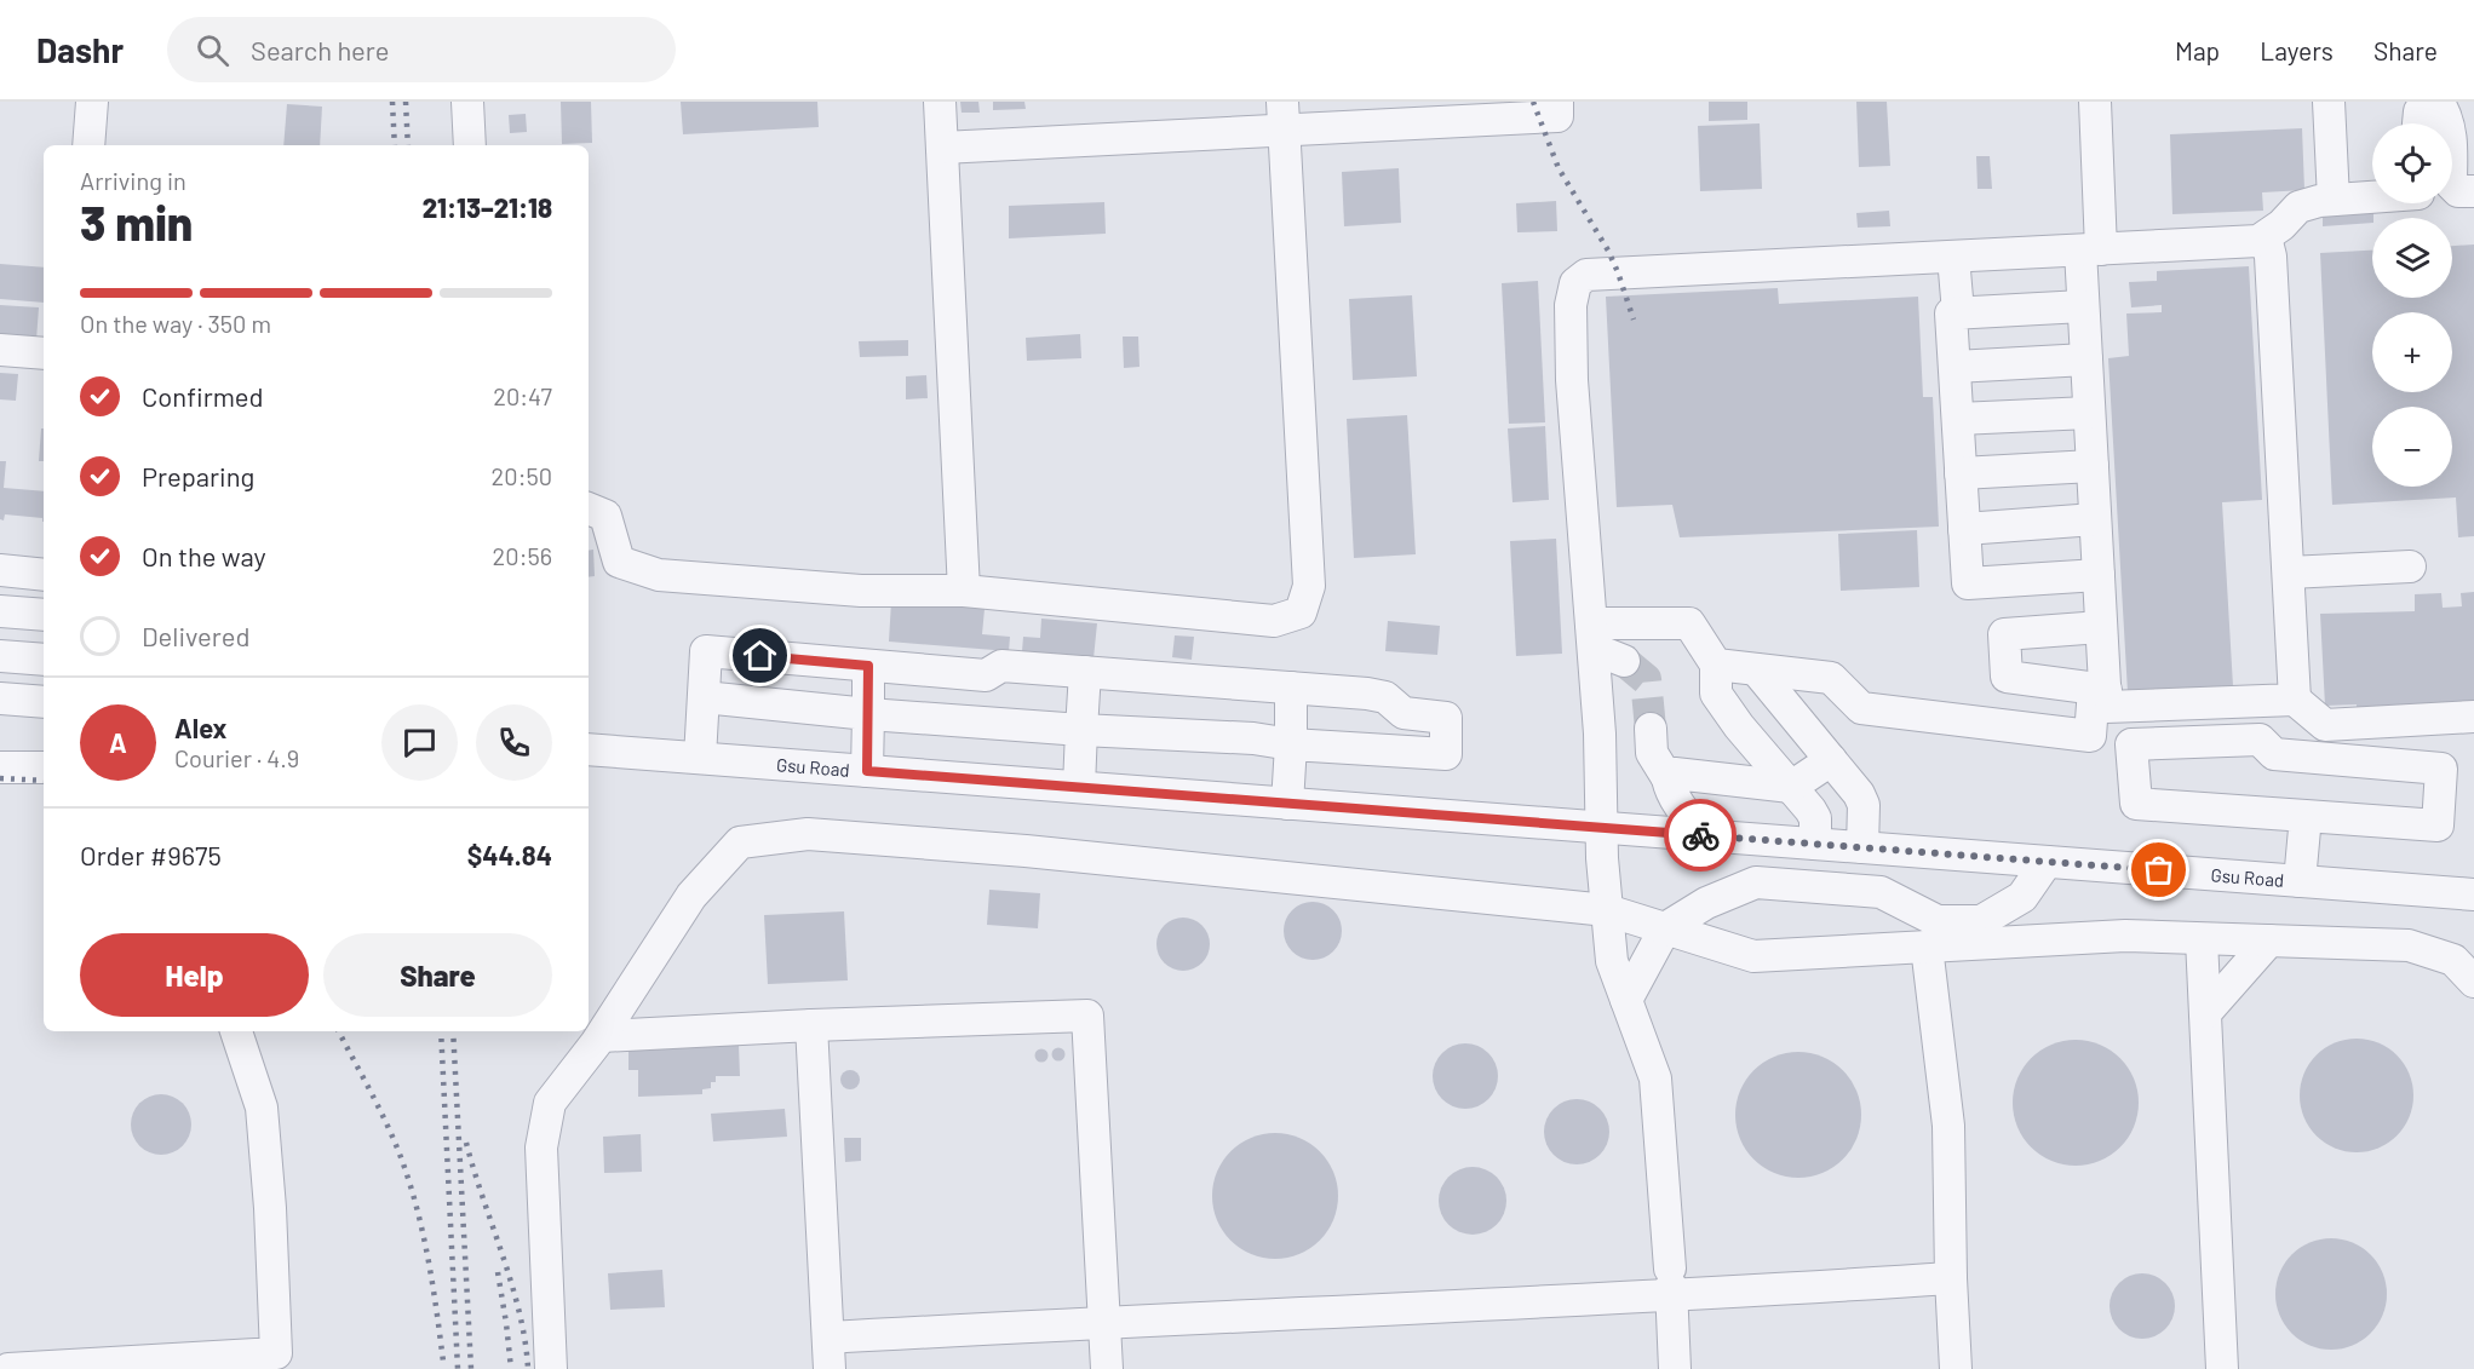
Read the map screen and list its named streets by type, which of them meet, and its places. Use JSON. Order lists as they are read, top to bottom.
{
  "streets": {
    "street": ["Gsu Road"]
  },
  "page": {
    "header": "Dashr",
    "search": "Search here",
    "nav": ["Map", "Layers", "Share"],
    "map_buttons": ["+", "−"],
    "heading": ["3 min", "Arriving in", "21:13–21:18"],
    "panel": [
      "Alex",
      "Courier · 4.9",
      "Order #9675",
      "$44.84"
    ],
    "bar": "On the way · 350 m",
    "list": [
      ["Confirmed", "20:47"],
      ["Preparing", "20:50"],
      ["On the way", "20:56"],
      "Delivered"
    ],
    "round": "A",
    "buttons": ["Help", "Share"]
  }
}
